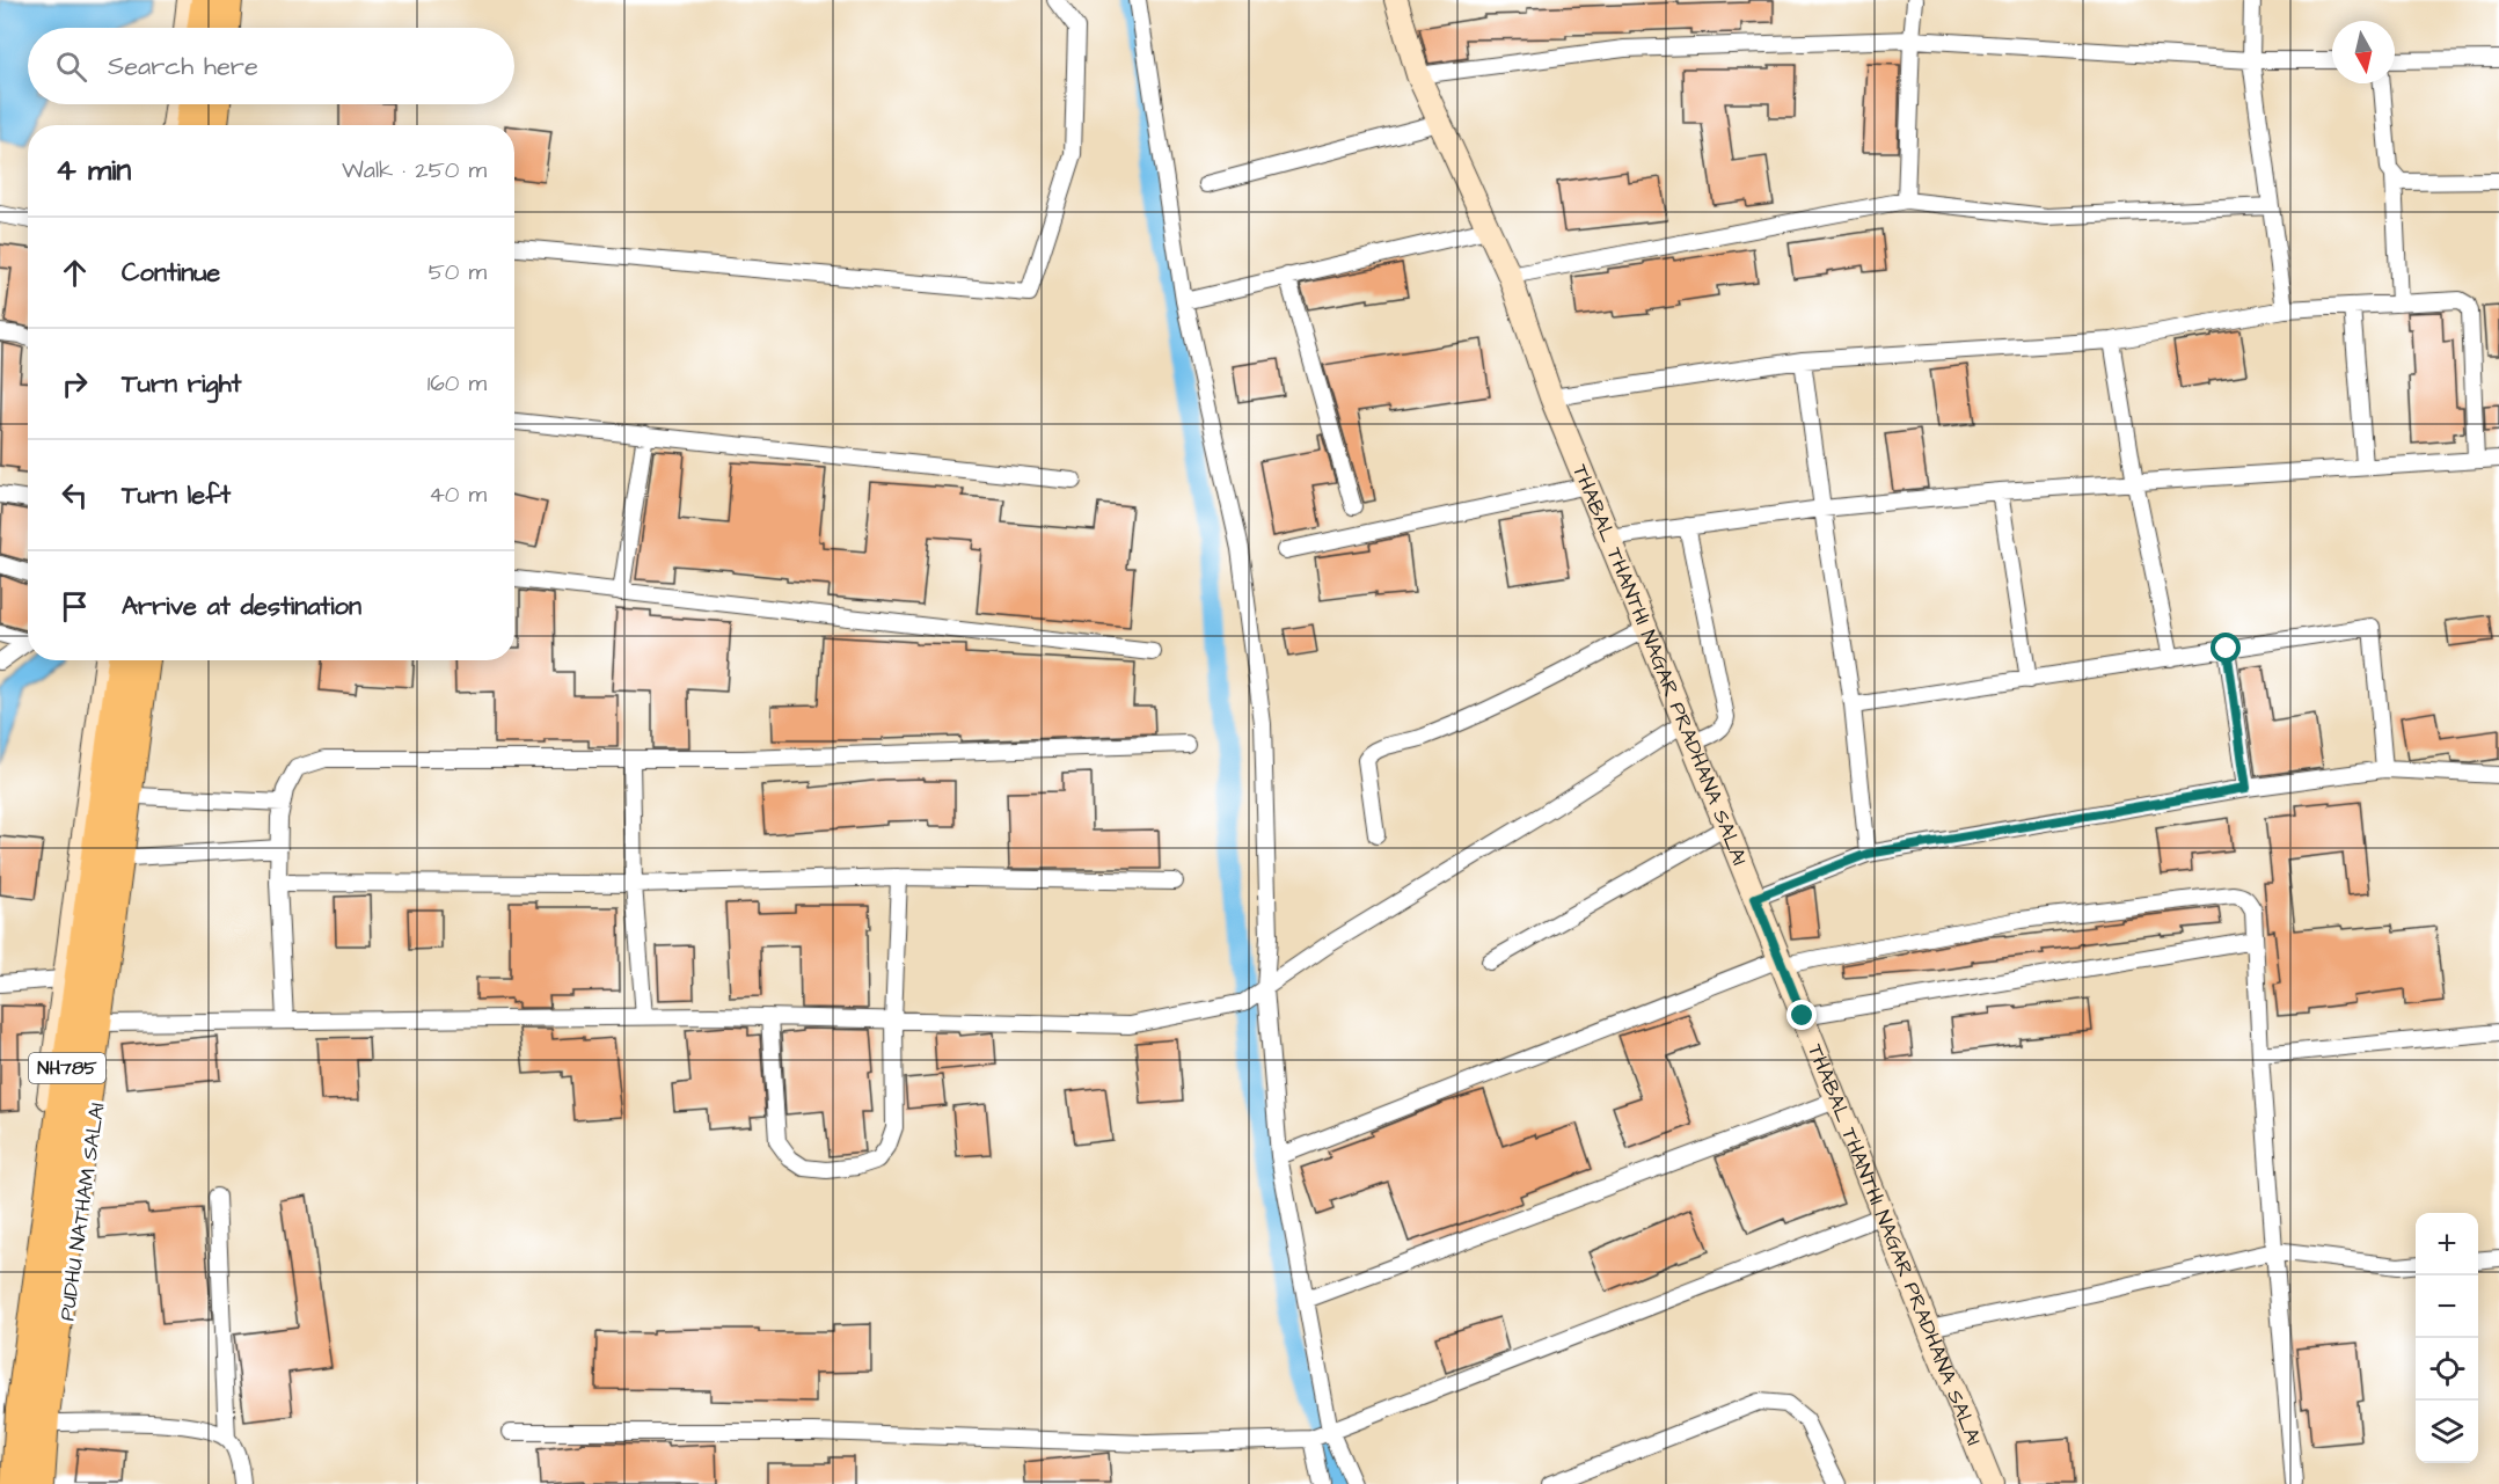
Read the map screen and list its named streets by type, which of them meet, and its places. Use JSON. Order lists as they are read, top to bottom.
{
  "streets": {
    "highway": ["NH785"],
    "main road": ["THABAL THANTHI NAGAR PRADHANA SALAI", "PUDHU NATHAM SALAI"]
  },
  "north": "bottom",
  "page": {
    "search": "Search here",
    "heading": ["4 min", "Walk · 250 m"],
    "list": [
      ["Continue", "50 m"],
      ["Turn right", "160 m"],
      ["Turn left", "40 m"],
      "Arrive at destination"
    ],
    "map_buttons": ["+", "−"]
  }
}
